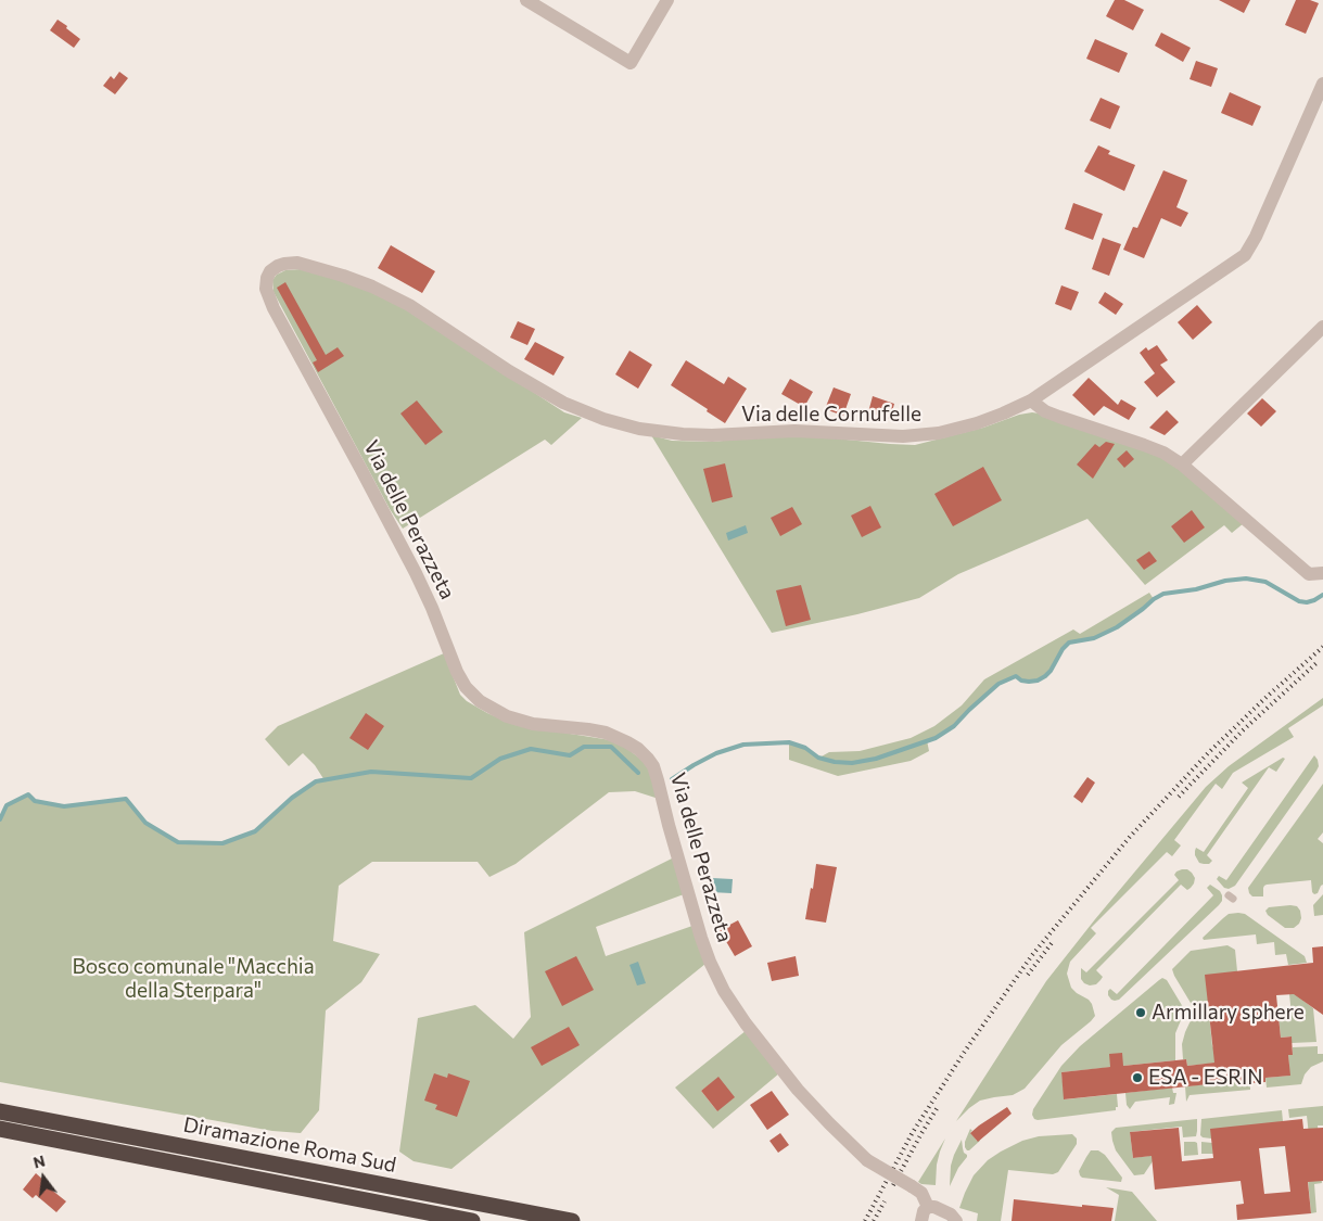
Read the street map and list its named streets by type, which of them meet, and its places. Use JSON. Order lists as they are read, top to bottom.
{
  "streets": {
    "highway": ["Diramazione Roma Sud"],
    "street": ["Via delle Cornufelle", "Via delle Perazzeta"]
  },
  "crossings": [
    ["Via delle Cornufelle", "Via delle Perazzeta"]
  ],
  "parks": ["Bosco comunale \"Macchia della Sterpara\""],
  "places": ["Armillary sphere", "ESA - ESRIN"],
  "north": "top"
}
